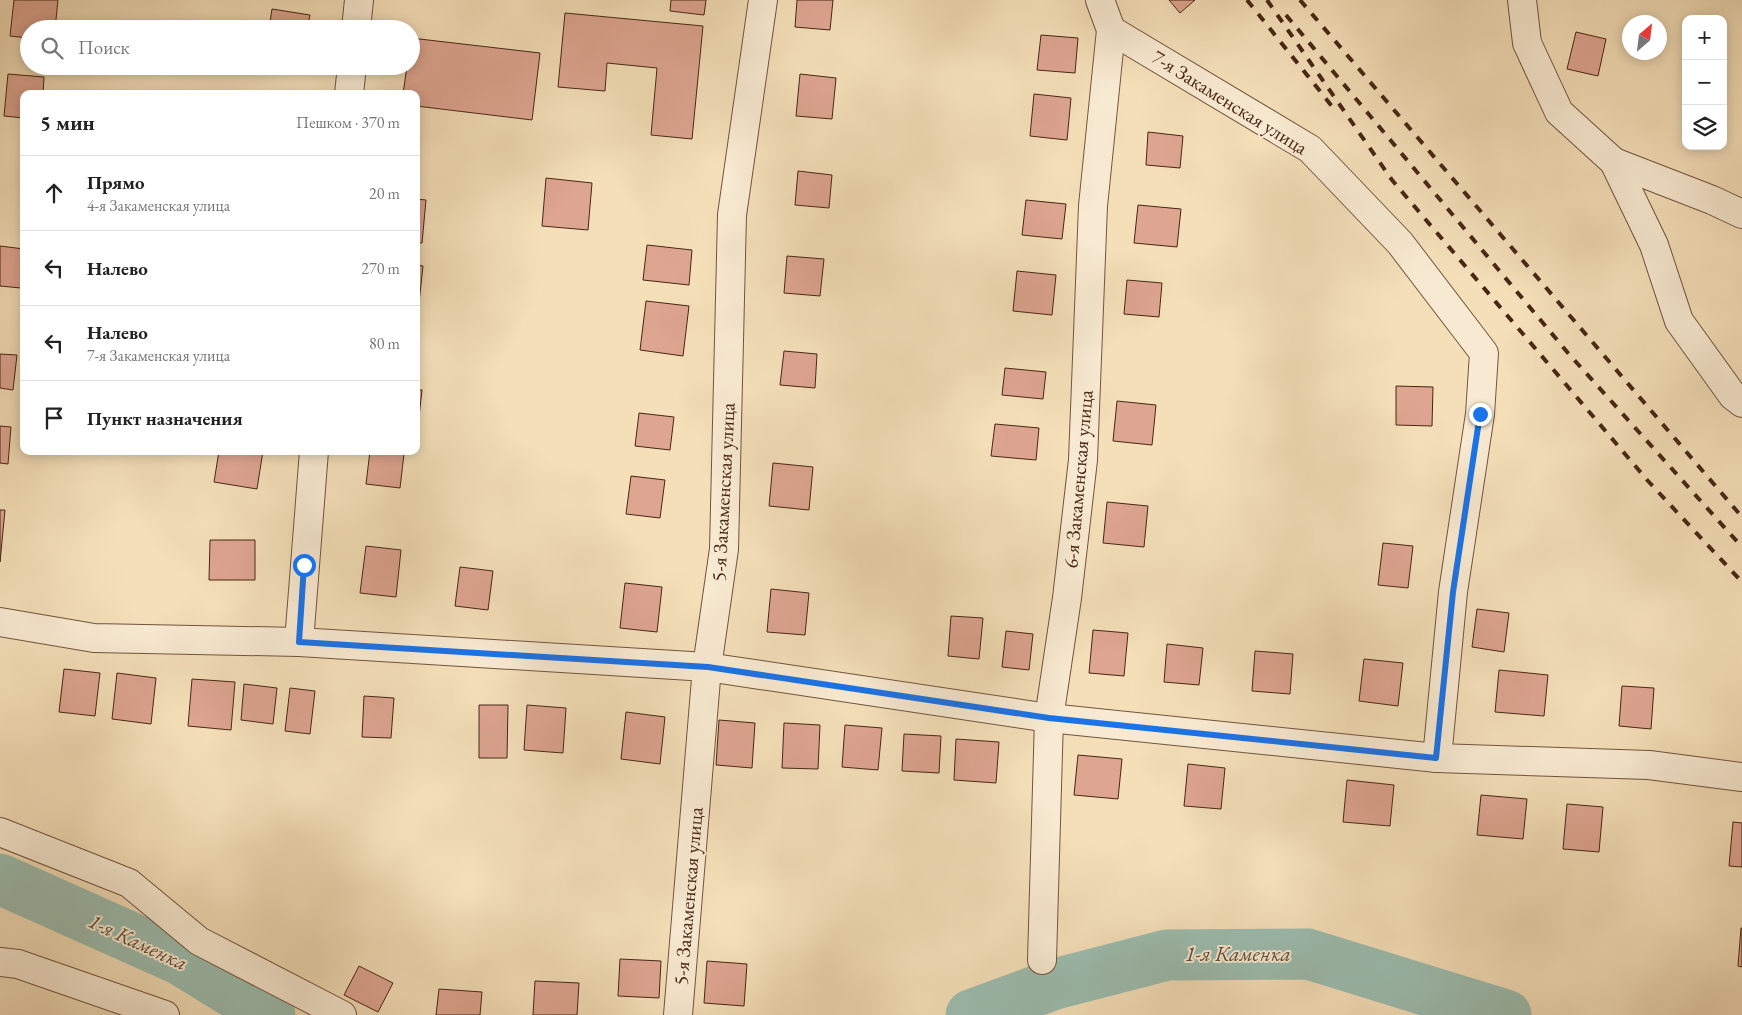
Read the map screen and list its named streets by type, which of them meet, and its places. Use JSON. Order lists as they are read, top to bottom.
{
  "streets": {
    "street": ["7-я Закаменская улица", "6-я Закаменская улица", "5-я Закаменская улица"]
  },
  "crossings": [
    ["7-я Закаменская улица", "6-я Закаменская улица"]
  ],
  "water": ["1-я Каменка"],
  "north": "top right",
  "page": {
    "map_buttons": ["+", "−"],
    "search": "Поиск",
    "heading": ["5 мин", "Пешком · 370 m"],
    "list": [
      ["Прямо", "4-я Закаменская улица", "20 m"],
      ["Налево", "270 m"],
      ["Налево", "7-я Закаменская улица", "80 m"],
      "Пункт назначения"
    ]
  }
}
